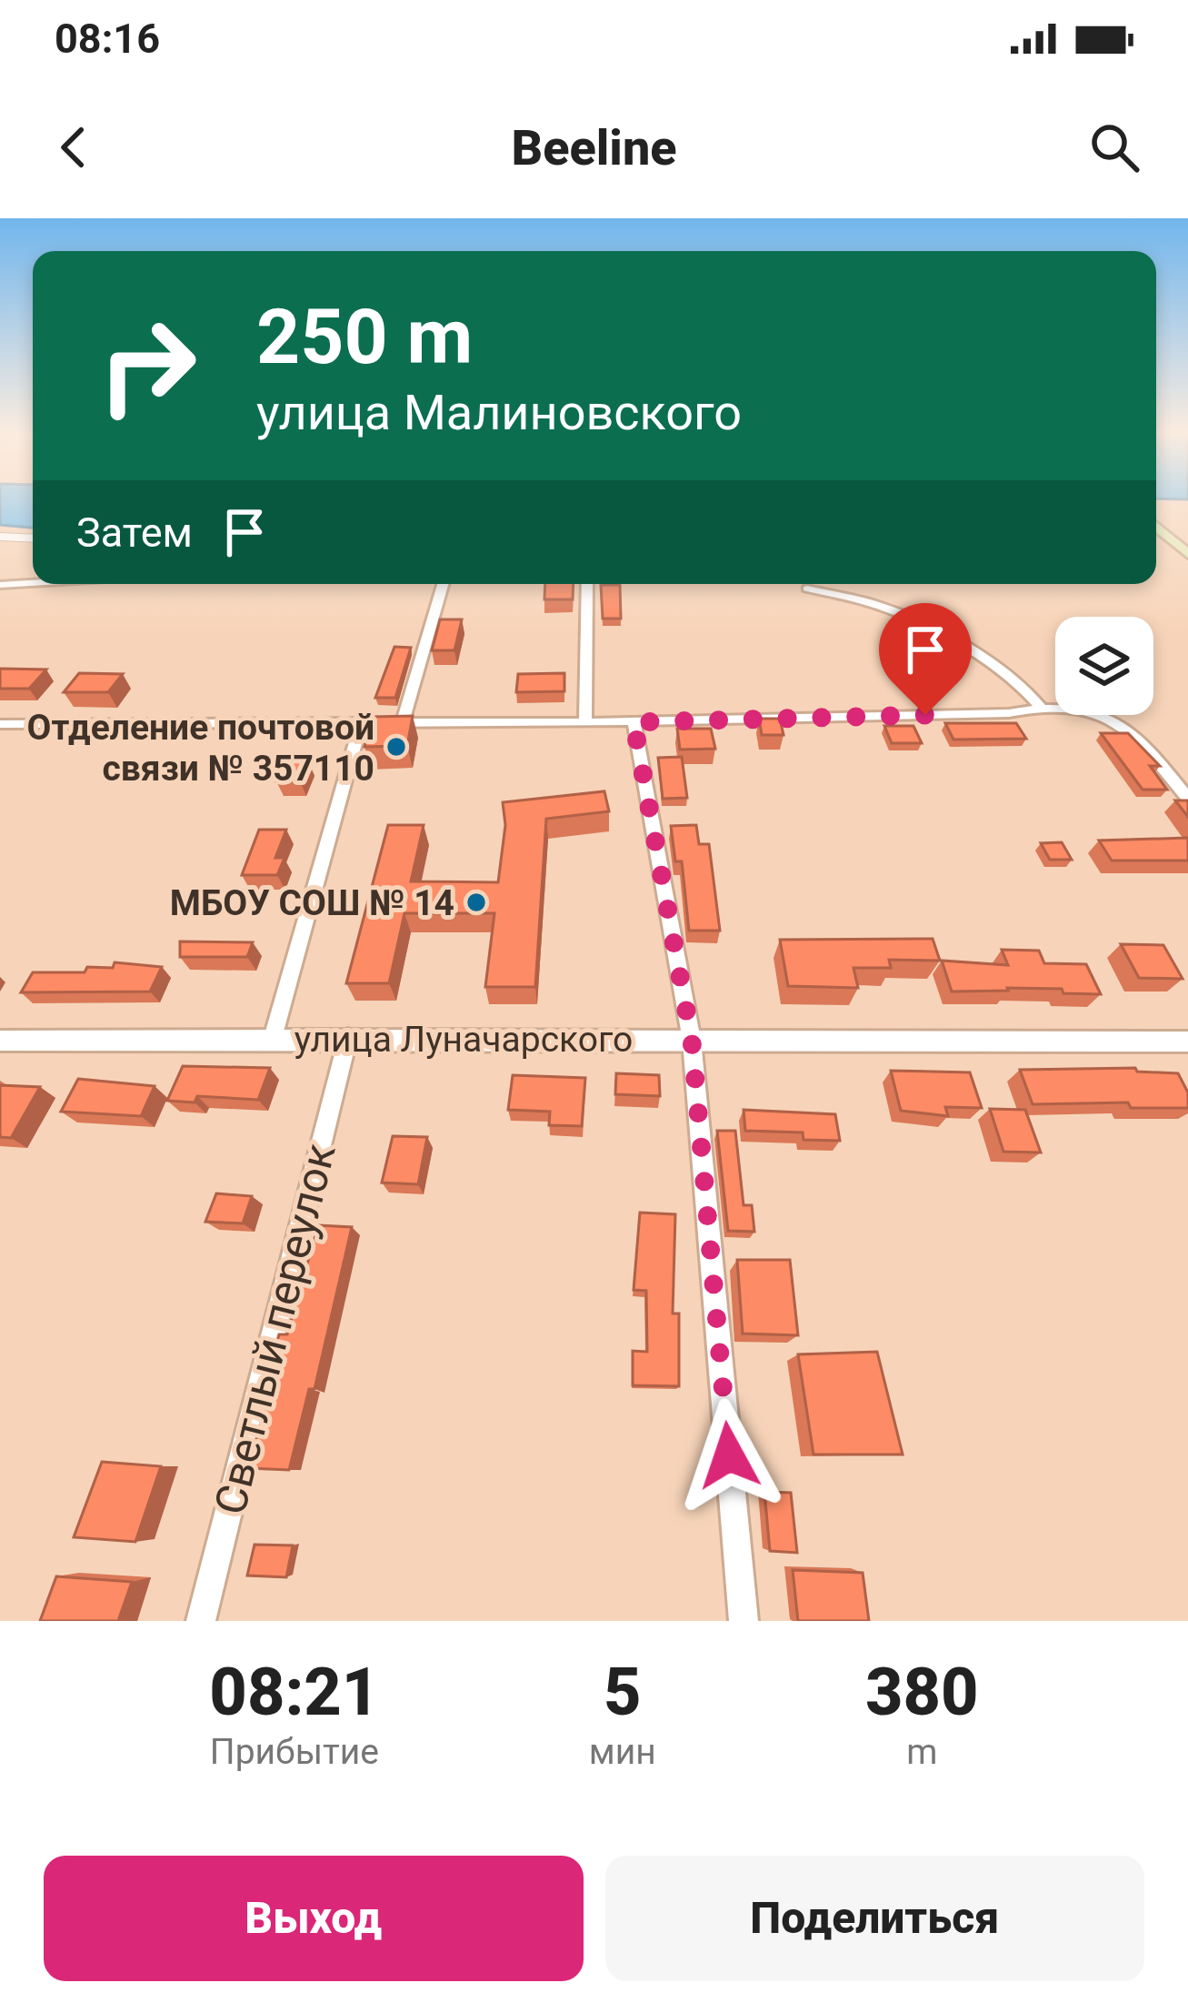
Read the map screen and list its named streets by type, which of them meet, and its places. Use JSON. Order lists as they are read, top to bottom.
{
  "streets": {
    "street": ["улица Луначарского", "Светлый переулок"]
  },
  "crossings": [
    ["улица Луначарского", "Светлый переулок"]
  ],
  "places": ["Отделение почтовой связи № 357110", "МБОУ СОШ № 14"],
  "page": {
    "status": "08:16",
    "header": "Beeline",
    "turn": ["250 m", "улица Малиновского"],
    "then": "Затем",
    "eta": [
      "08:21",
      "Прибытие",
      "5",
      "мин",
      "380",
      "m"
    ],
    "buttons": ["Выход", "Поделиться"]
  }
}
